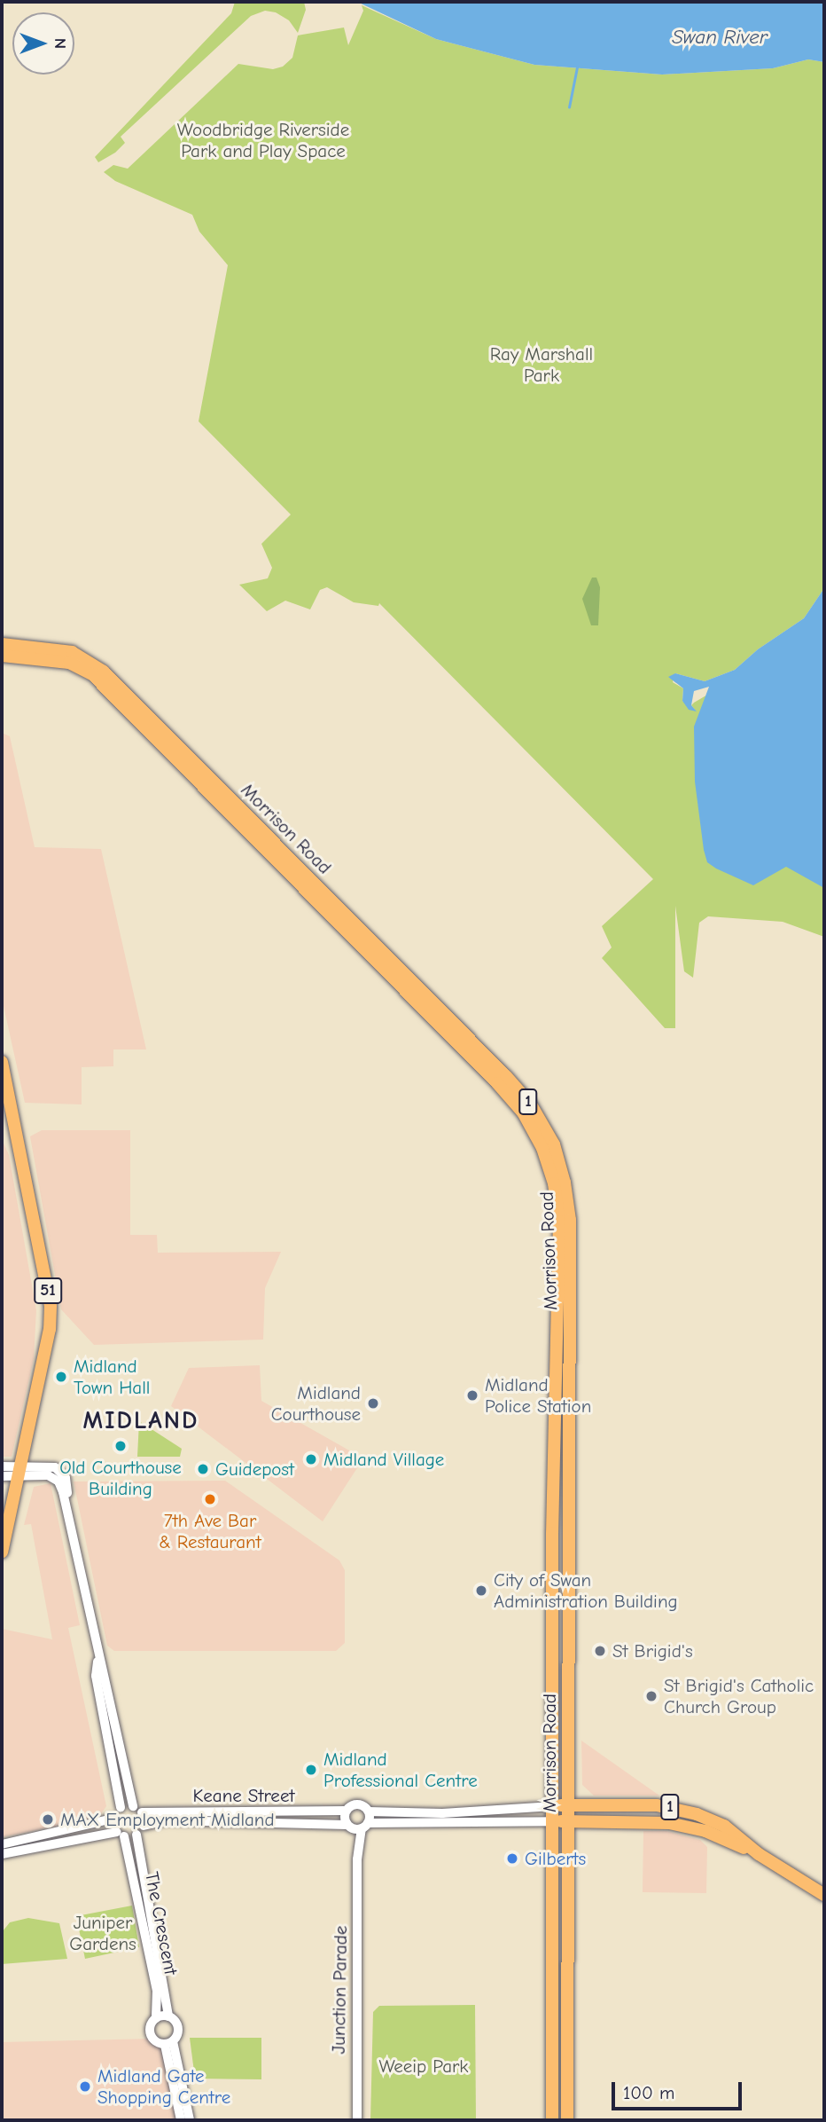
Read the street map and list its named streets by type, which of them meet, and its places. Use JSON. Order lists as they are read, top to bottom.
{
  "streets": {
    "main road": ["Morrison Road", "1", "51"],
    "street": ["Keane Street", "The Crescent", "Junction Parade"]
  },
  "crossings": [
    ["Morrison Road", "1"],
    ["Keane Street", "The Crescent"],
    ["Keane Street", "Junction Parade"]
  ],
  "districts": ["MIDLAND"],
  "water": ["Swan River"],
  "parks": [
    "Woodbridge Riverside Park and Play Space",
    "Ray Marshall Park",
    "Juniper Gardens",
    "Weeip Park"
  ],
  "places": [
    "Midland Town Hall",
    "Midland Police Station",
    "Midland Courthouse",
    "Old Courthouse Building",
    "Midland Village",
    "Guidepost",
    "7th Ave Bar & Restaurant",
    "City of Swan Administration Building",
    "St Brigid's",
    "St Brigid's Catholic Church Group",
    "Midland Professional Centre",
    "MAX Employment Midland",
    "Gilberts",
    "Midland Gate Shopping Centre"
  ],
  "scale_bar": "100 m",
  "north": "right"
}
